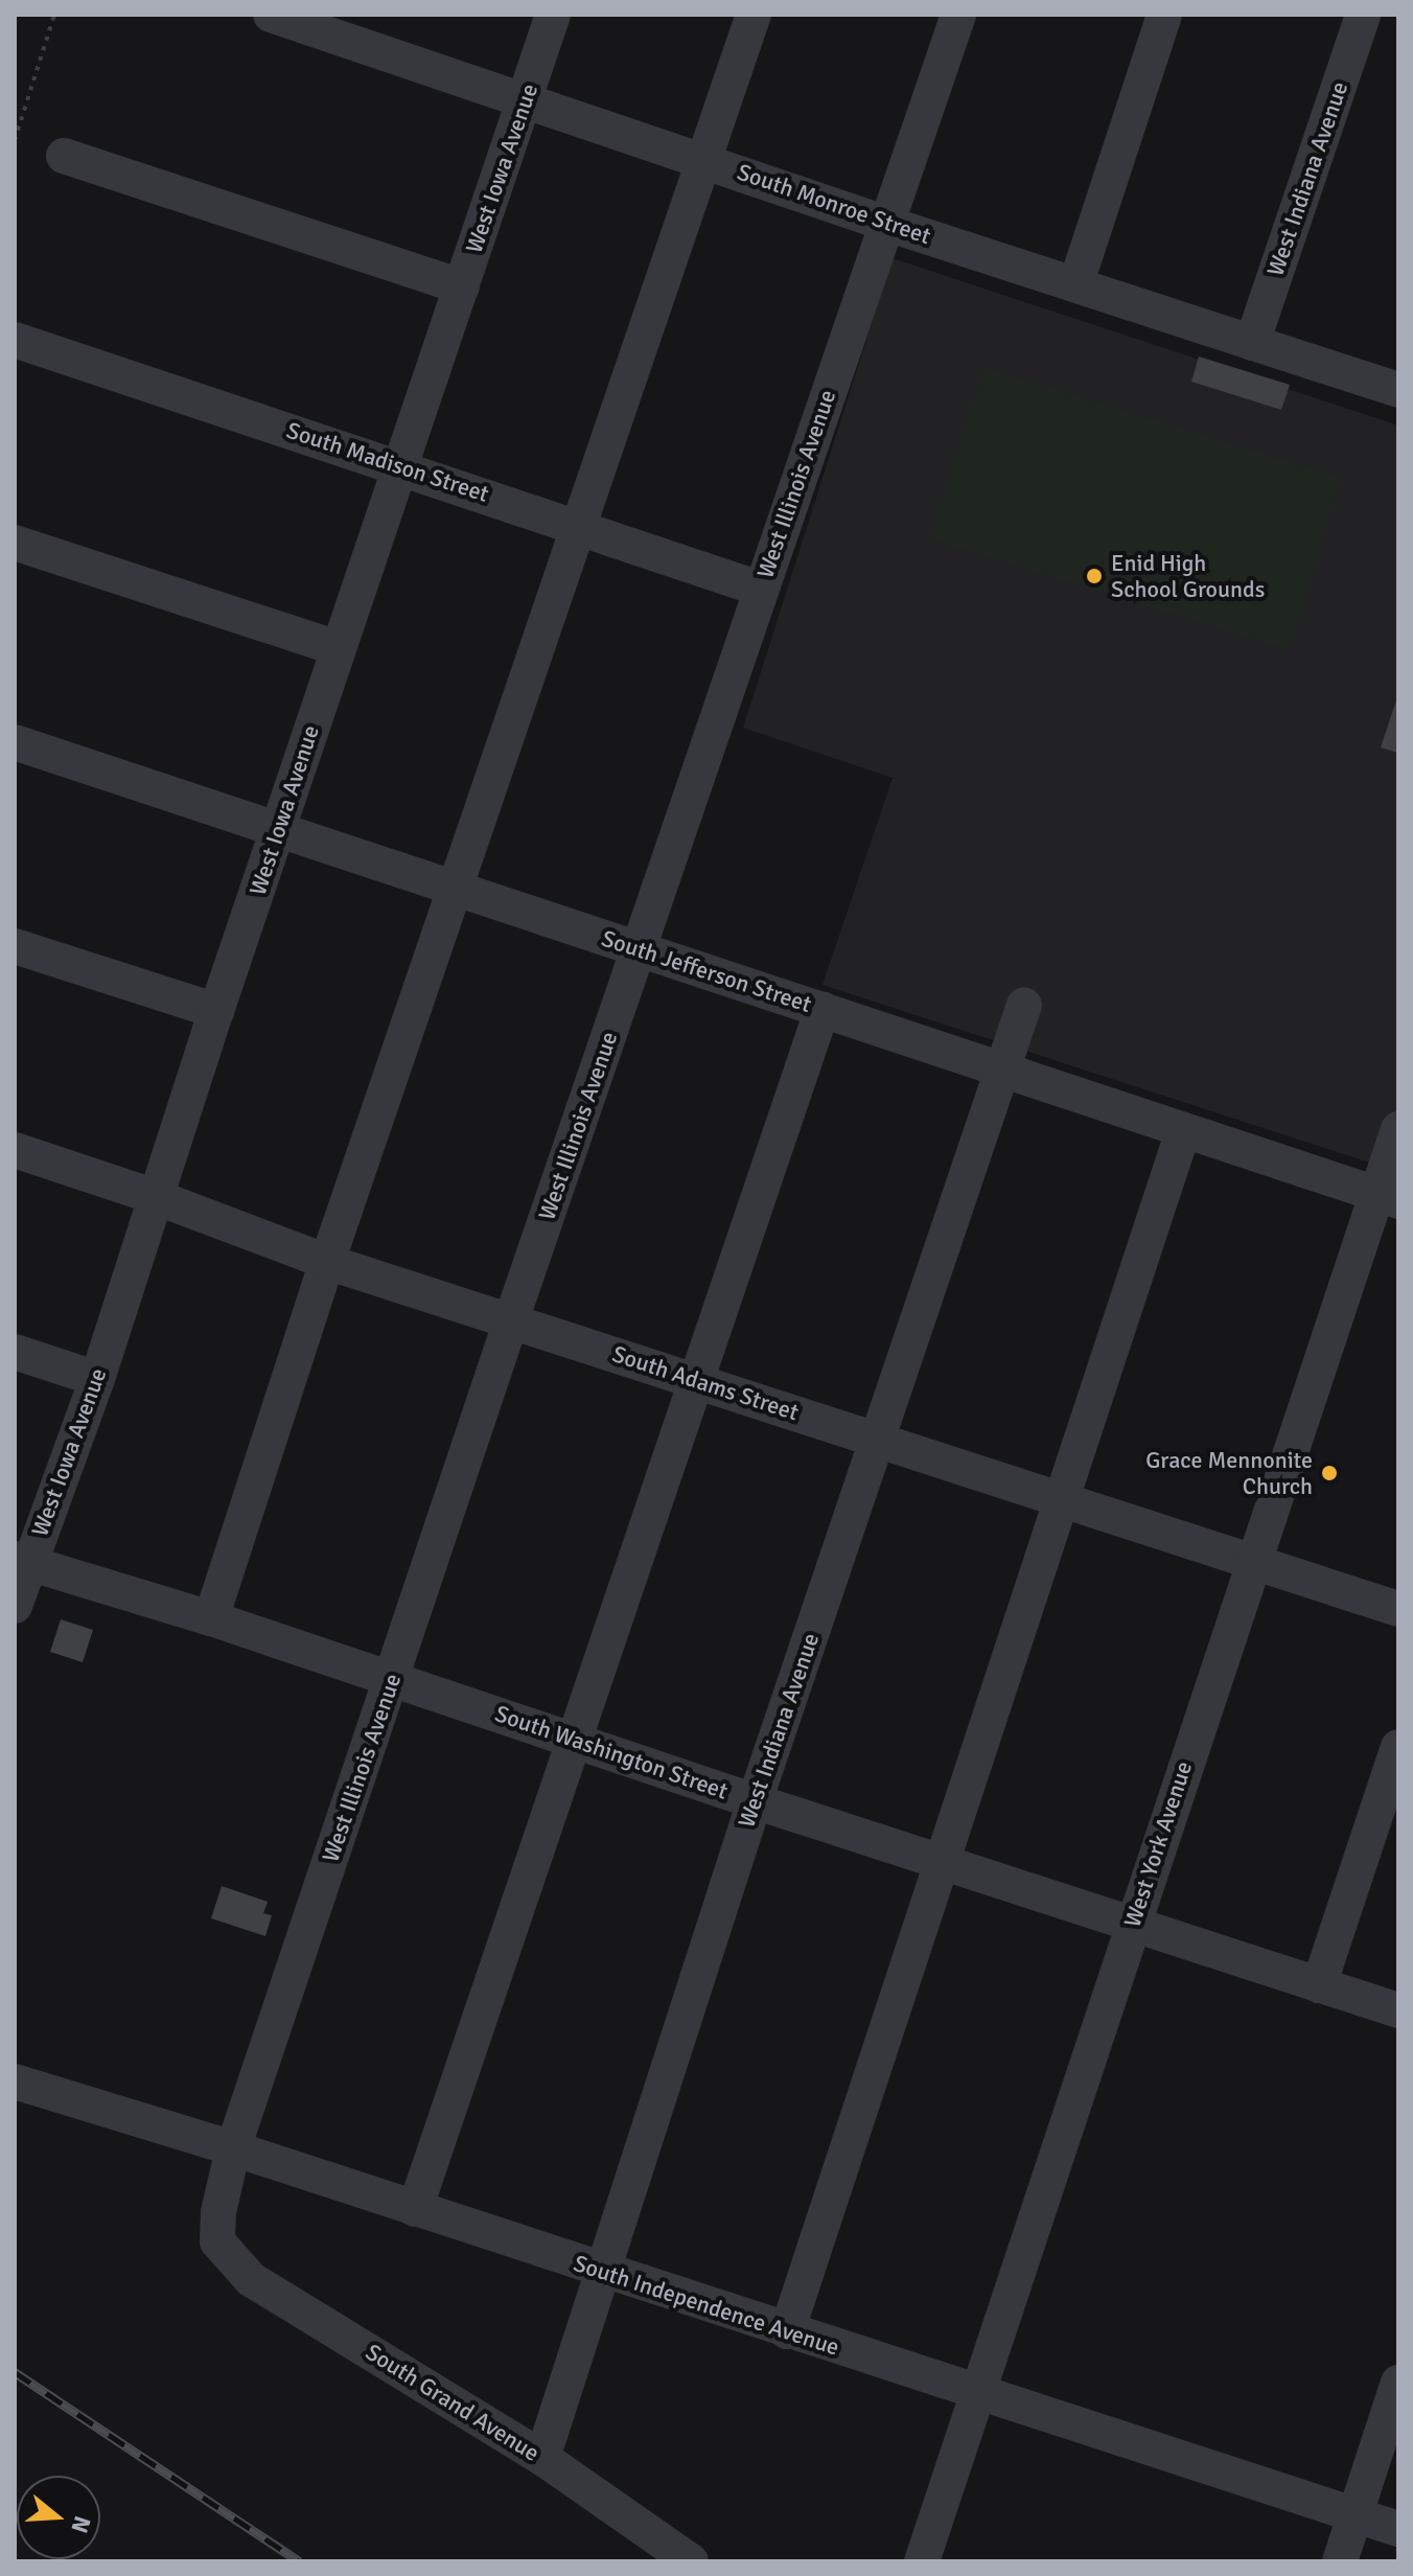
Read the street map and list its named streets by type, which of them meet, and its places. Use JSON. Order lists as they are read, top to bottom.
{
  "streets": {
    "street": [
      "West Iowa Avenue",
      "West Indiana Avenue",
      "South Monroe Street",
      "South Madison Street",
      "West Illinois Avenue",
      "South Jefferson Street",
      "South Adams Street",
      "South Washington Street",
      "West York Avenue",
      "South Independence Avenue",
      "South Grand Avenue"
    ]
  },
  "crossings": [
    ["West Iowa Avenue", "South Monroe Street"],
    ["West Iowa Avenue", "South Madison Street"],
    ["West Iowa Avenue", "South Jefferson Street"],
    ["West Iowa Avenue", "South Adams Street"],
    ["West Iowa Avenue", "South Washington Street"],
    ["West Indiana Avenue", "South Monroe Street"],
    ["West Indiana Avenue", "South Jefferson Street"],
    ["West Indiana Avenue", "South Adams Street"],
    ["West Indiana Avenue", "South Washington Street"],
    ["West Indiana Avenue", "South Independence Avenue"],
    ["West Indiana Avenue", "South Grand Avenue"],
    ["South Monroe Street", "West Illinois Avenue"],
    ["South Madison Street", "West Illinois Avenue"],
    ["West Illinois Avenue", "South Jefferson Street"],
    ["West Illinois Avenue", "South Adams Street"],
    ["West Illinois Avenue", "South Washington Street"],
    ["West Illinois Avenue", "South Independence Avenue"],
    ["West Illinois Avenue", "South Grand Avenue"],
    ["South Jefferson Street", "West York Avenue"],
    ["South Adams Street", "West York Avenue"],
    ["South Washington Street", "West York Avenue"],
    ["West York Avenue", "South Independence Avenue"]
  ],
  "places": ["Enid High School Grounds", "Grace Mennonite Church"],
  "north": "right"
}
